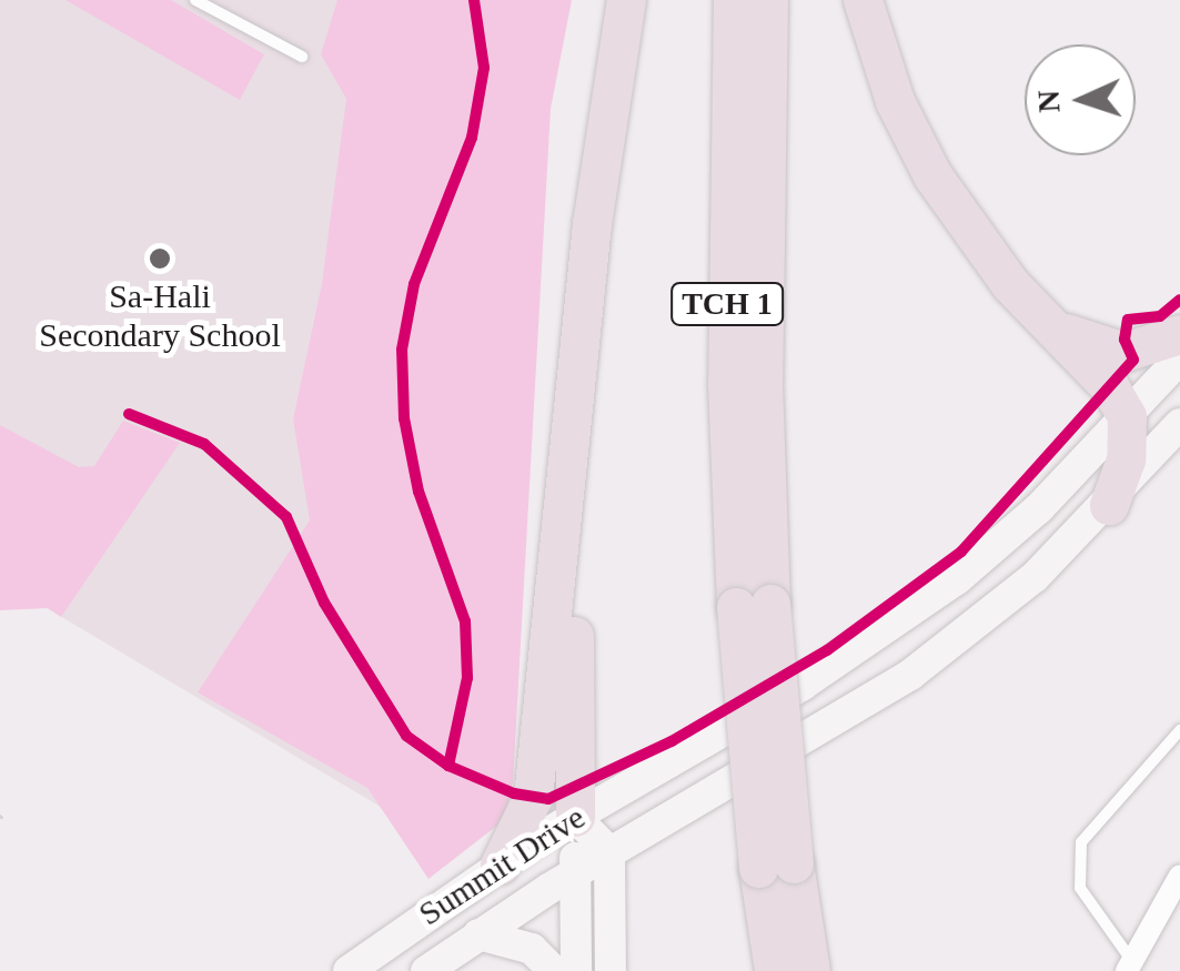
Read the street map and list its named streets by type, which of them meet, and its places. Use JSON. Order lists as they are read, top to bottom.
{
  "streets": {
    "highway": ["TCH 1"],
    "main road": ["Summit Drive"]
  },
  "places": ["Sa-Hali Secondary School"],
  "north": "left"
}
